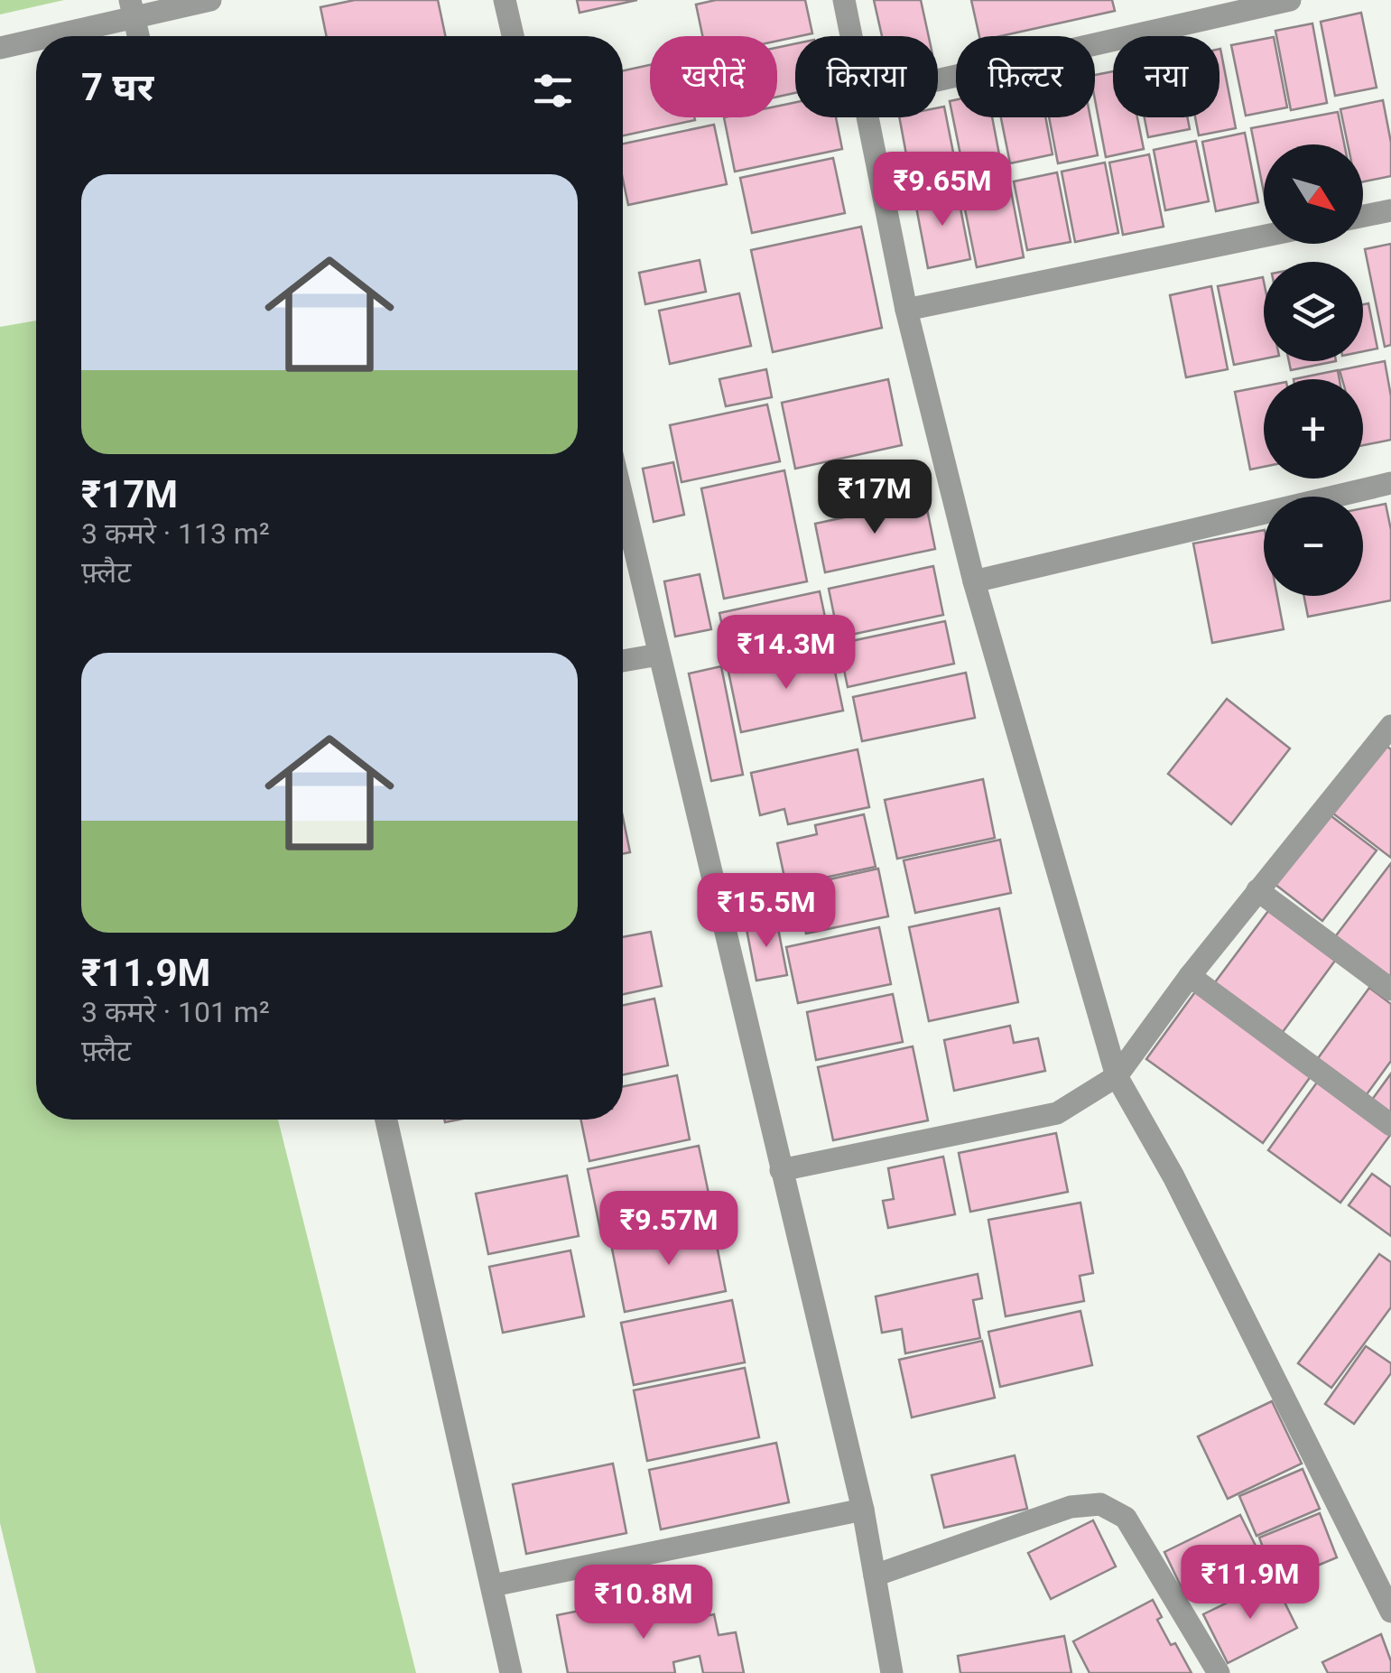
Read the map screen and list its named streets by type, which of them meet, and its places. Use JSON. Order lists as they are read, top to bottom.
{
  "north": "bottom right",
  "page": {
    "chip": [
      "खरीदें",
      "किराया",
      "फ़िल्टर",
      "नया"
    ],
    "heading": "7 घर",
    "map_buttons": ["+", "−"],
    "list": [
      {
        "name": "₹17M",
        "note": "3 कमरे · 113 m² · फ़्लैट"
      },
      {
        "name": "₹11.9M",
        "note": "3 कमरे · 101 m² · फ़्लैट"
      }
    ],
    "price": [
      "₹9.65M",
      "₹17M",
      "₹14.3M",
      "₹15.5M",
      "₹9.57M",
      "₹11.9M",
      "₹10.8M"
    ]
  }
}
